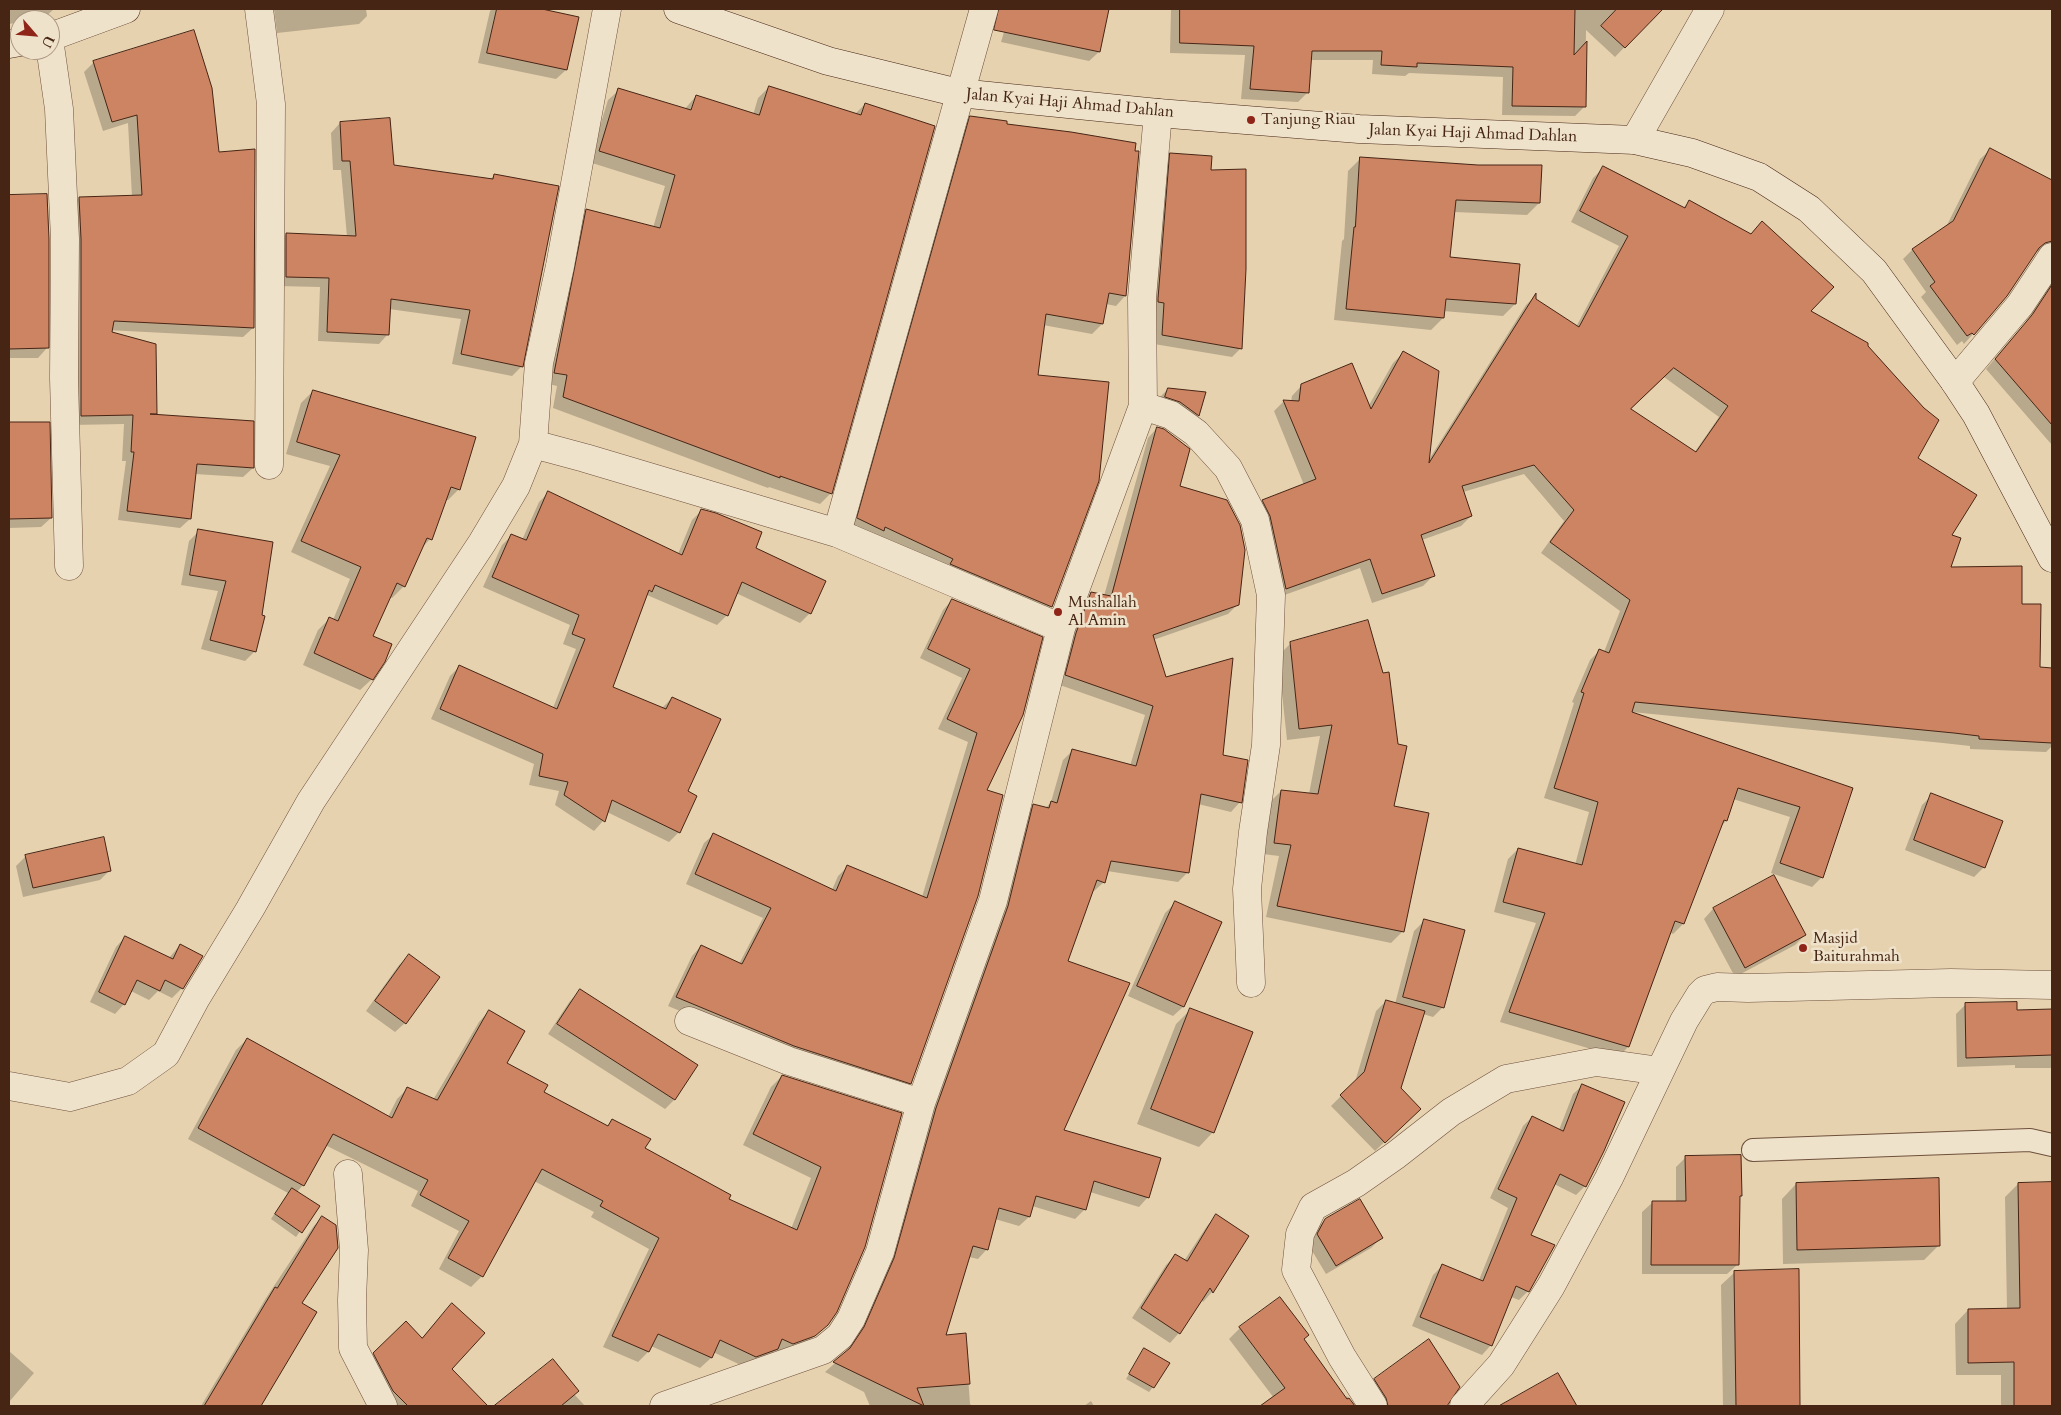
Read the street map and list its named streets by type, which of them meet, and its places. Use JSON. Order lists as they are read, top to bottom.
{
  "streets": {
    "street": ["Jalan Kyai Haji Ahmad Dahlan"]
  },
  "places": ["Tanjung Riau", "Mushallah Al Amin", "Masjid Baiturahmah"],
  "north": "bottom right"
}
